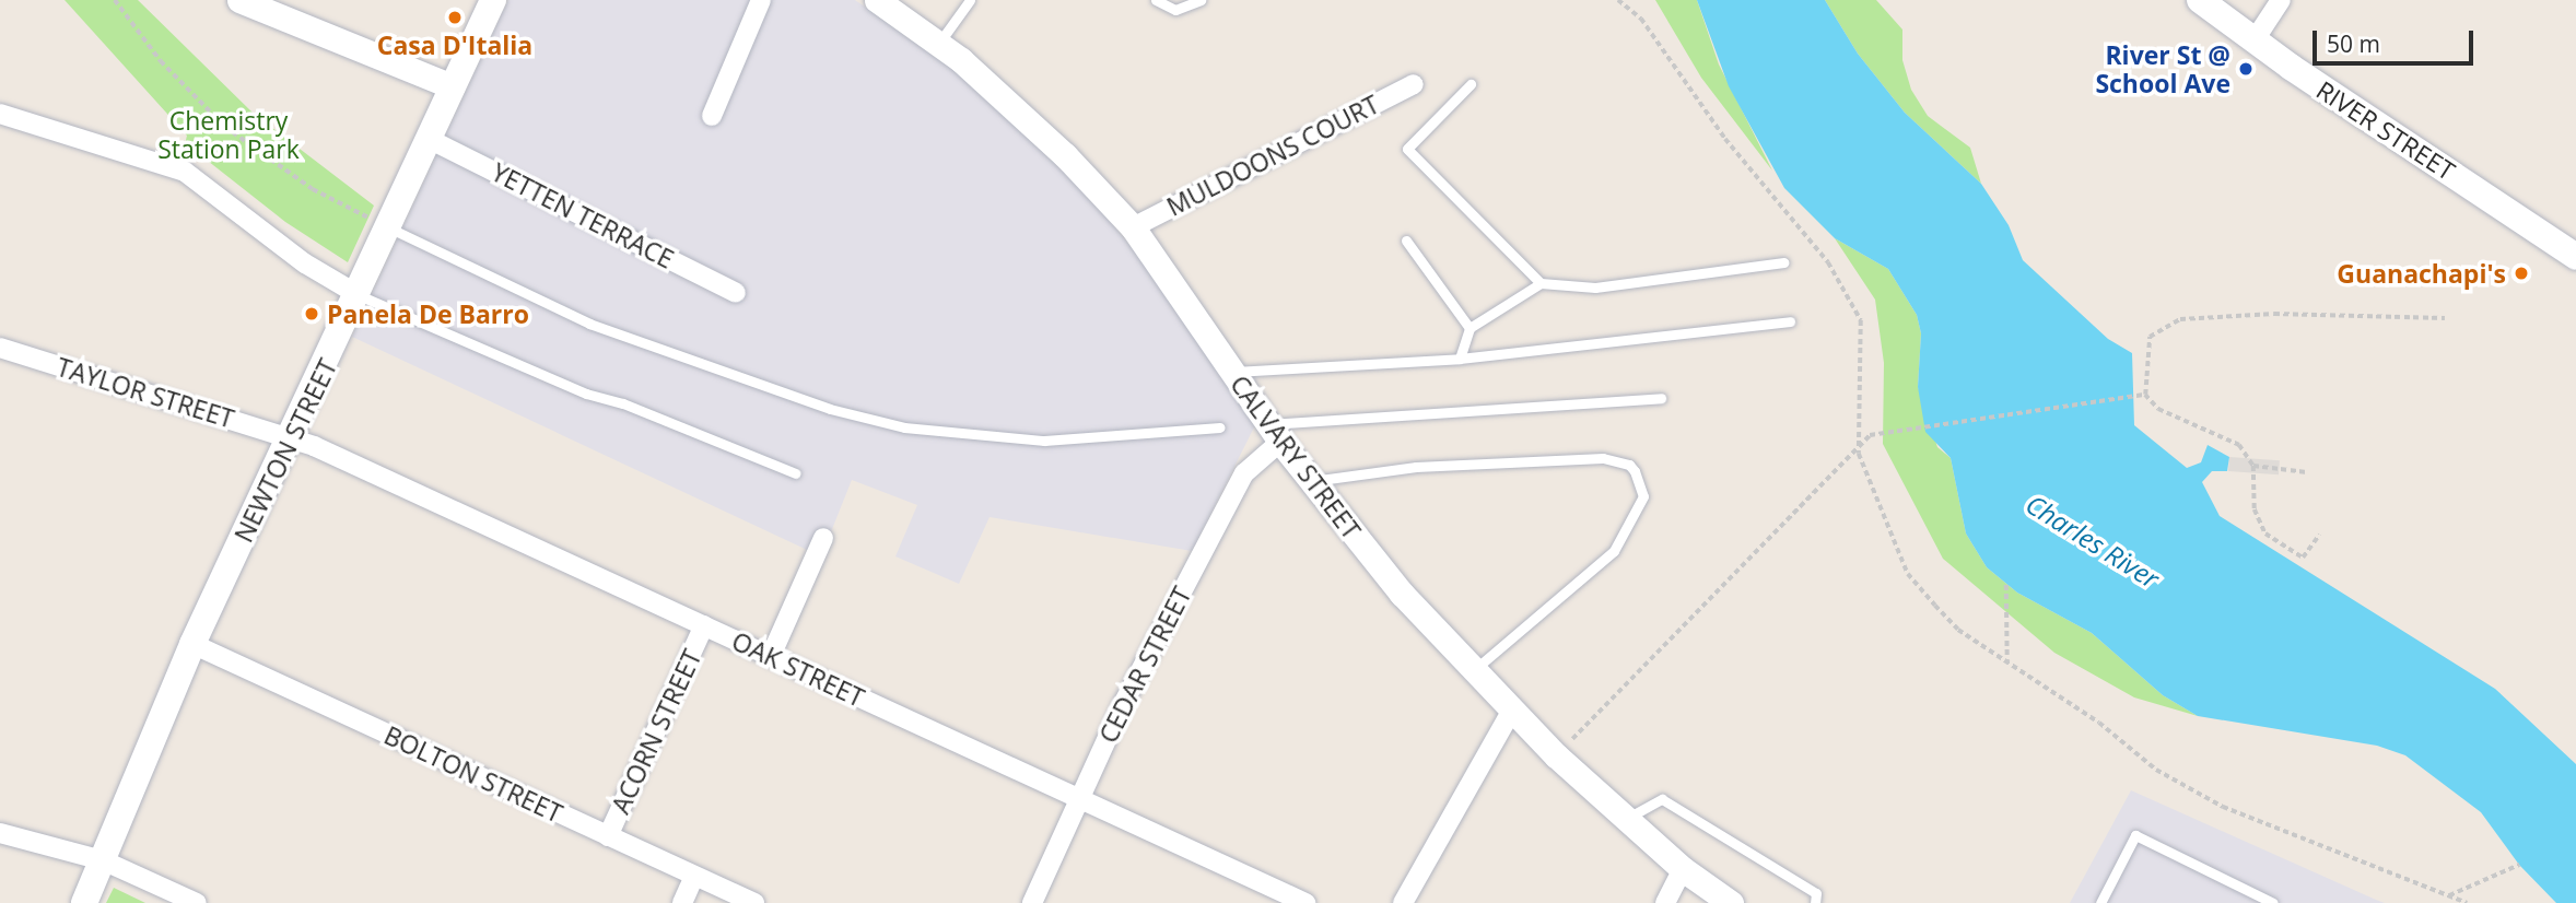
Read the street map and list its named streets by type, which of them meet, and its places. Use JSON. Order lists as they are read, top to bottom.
{
  "streets": {
    "main road": ["RIVER STREET", "NEWTON STREET"],
    "street": [
      "MULDOONS COURT",
      "YETTEN TERRACE",
      "TAYLOR STREET",
      "CALVARY STREET",
      "CEDAR STREET",
      "OAK STREET",
      "ACORN STREET",
      "BOLTON STREET"
    ]
  },
  "crossings": [
    ["MULDOONS COURT", "CALVARY STREET"],
    ["YETTEN TERRACE", "NEWTON STREET"],
    ["TAYLOR STREET", "NEWTON STREET"],
    ["TAYLOR STREET", "OAK STREET"],
    ["NEWTON STREET", "OAK STREET"],
    ["NEWTON STREET", "BOLTON STREET"],
    ["CALVARY STREET", "CEDAR STREET"],
    ["CEDAR STREET", "OAK STREET"],
    ["OAK STREET", "ACORN STREET"],
    ["ACORN STREET", "BOLTON STREET"]
  ],
  "water": ["Charles River"],
  "parks": ["Chemistry Station Park"],
  "places": [
    "Casa D'Italia",
    "River St @ School Ave",
    "Guanachapi's",
    "Panela De Barro"
  ],
  "scale_bar": "50 m"
}
